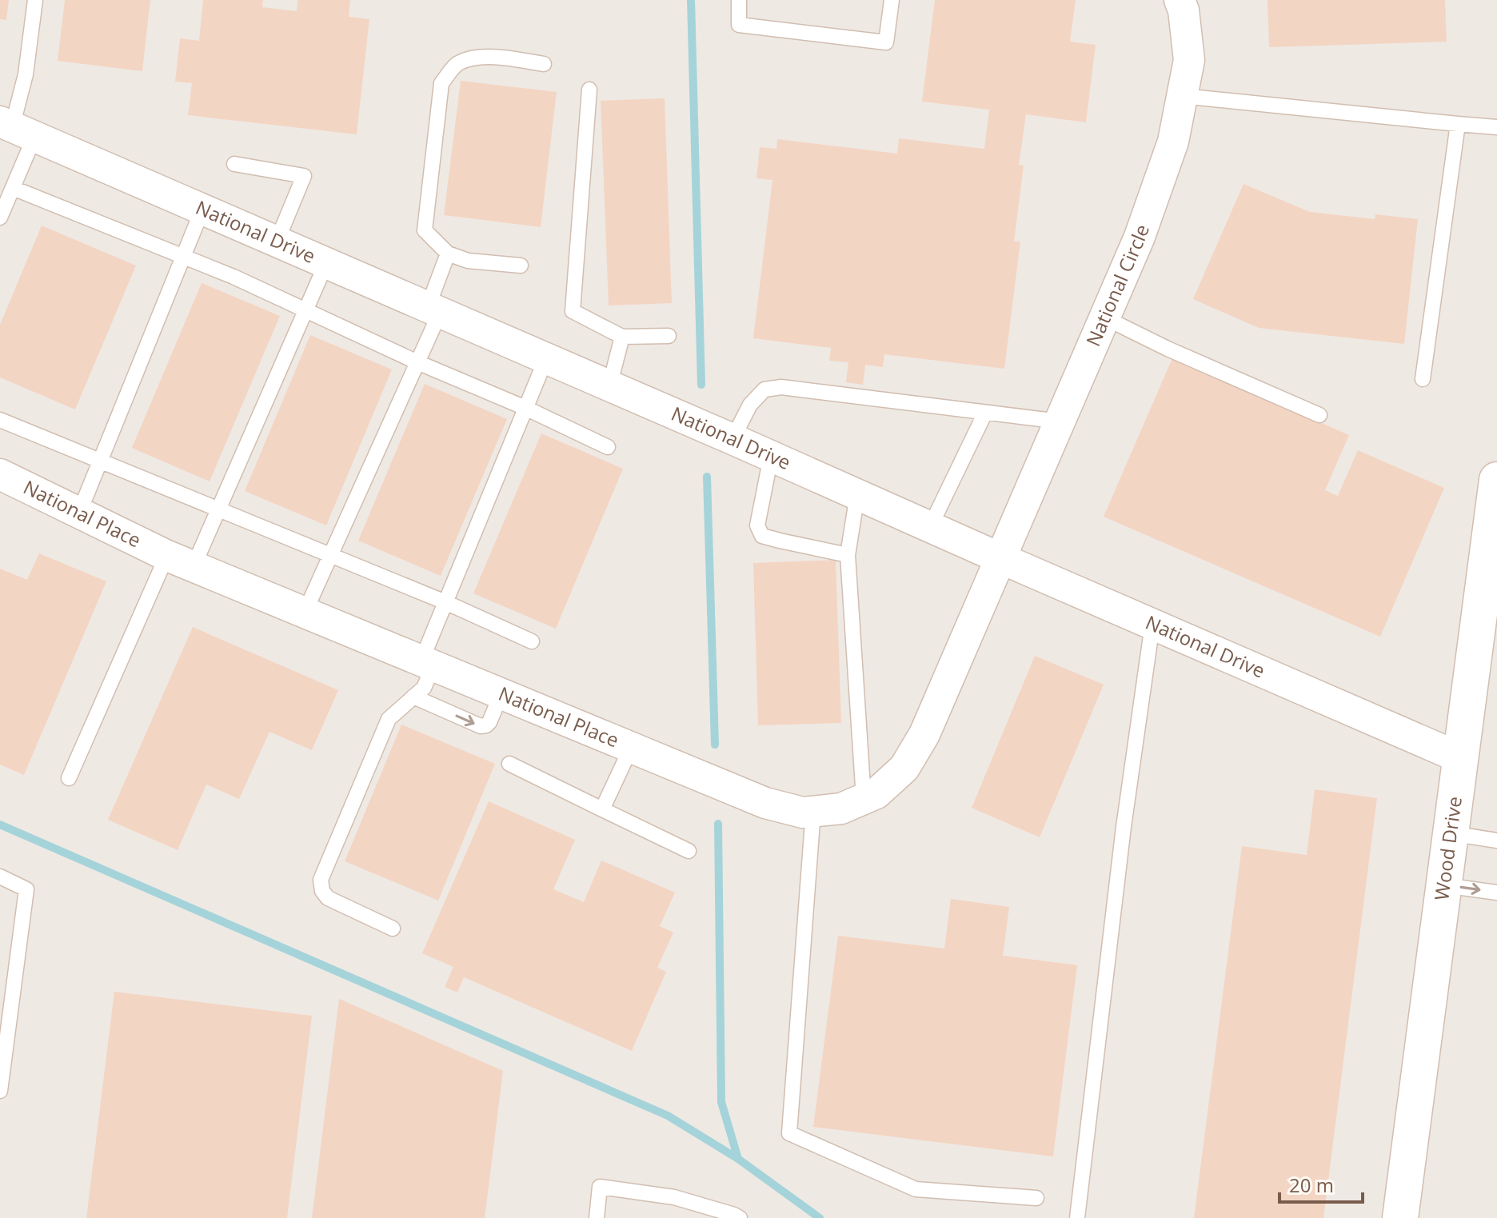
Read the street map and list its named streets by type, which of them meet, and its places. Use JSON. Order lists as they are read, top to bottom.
{
  "streets": {
    "street": [
      "National Drive",
      "National Circle",
      "National Place",
      "Wood Drive"
    ]
  },
  "crossings": [
    ["National Drive", "National Circle"],
    ["National Drive", "National Place"],
    ["National Drive", "Wood Drive"],
    ["National Circle", "National Place"]
  ],
  "scale_bar": "20 m"
}
